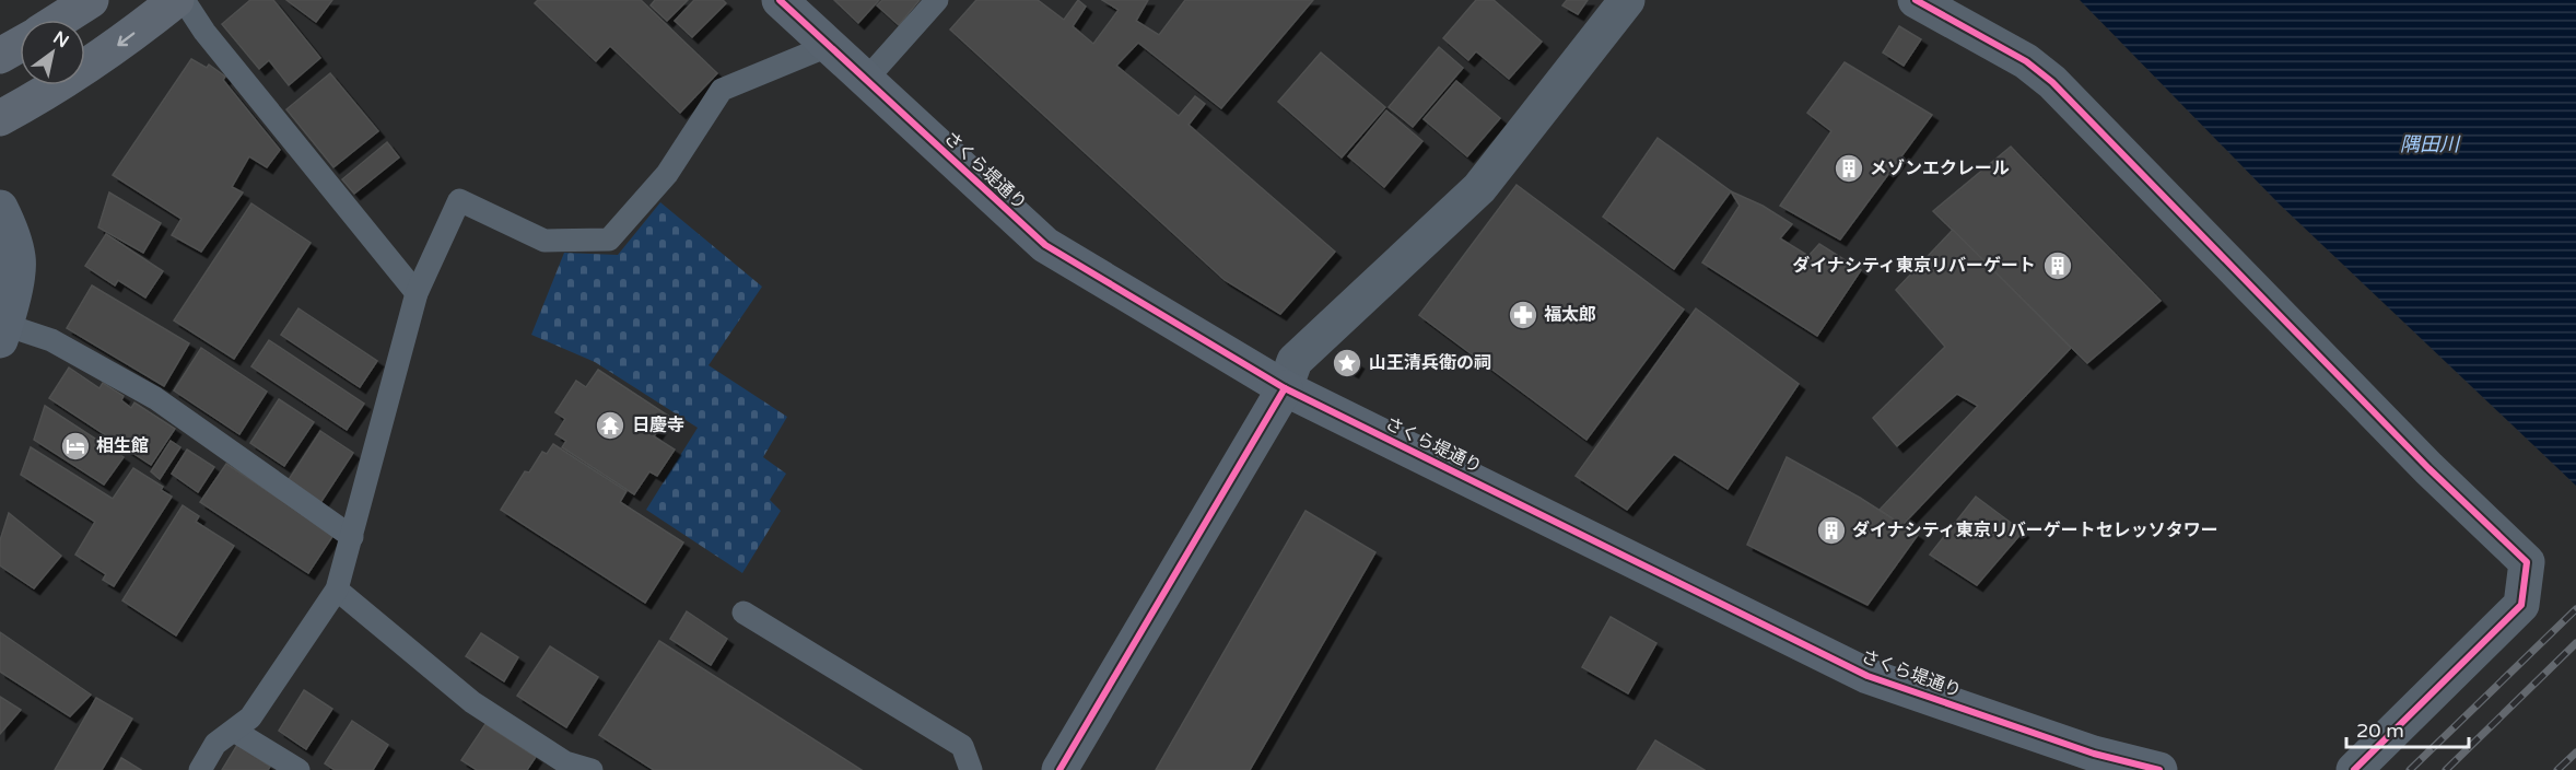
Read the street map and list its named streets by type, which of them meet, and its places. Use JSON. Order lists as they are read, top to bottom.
{
  "streets": {
    "street": ["さくら堤通り"]
  },
  "water": ["隅田川"],
  "places": {
    "building": ["メゾンエクレール", "ダイナシティ東京リバーゲート", "ダイナシティ東京リバーゲートセレッソタワー"],
    "pharmacy": ["福太郎"],
    "place": ["山王清兵衛の祠"],
    "temple": ["日慶寺"],
    "hotel": ["相生館"]
  },
  "scale_bar": "20 m",
  "north": "top right"
}
